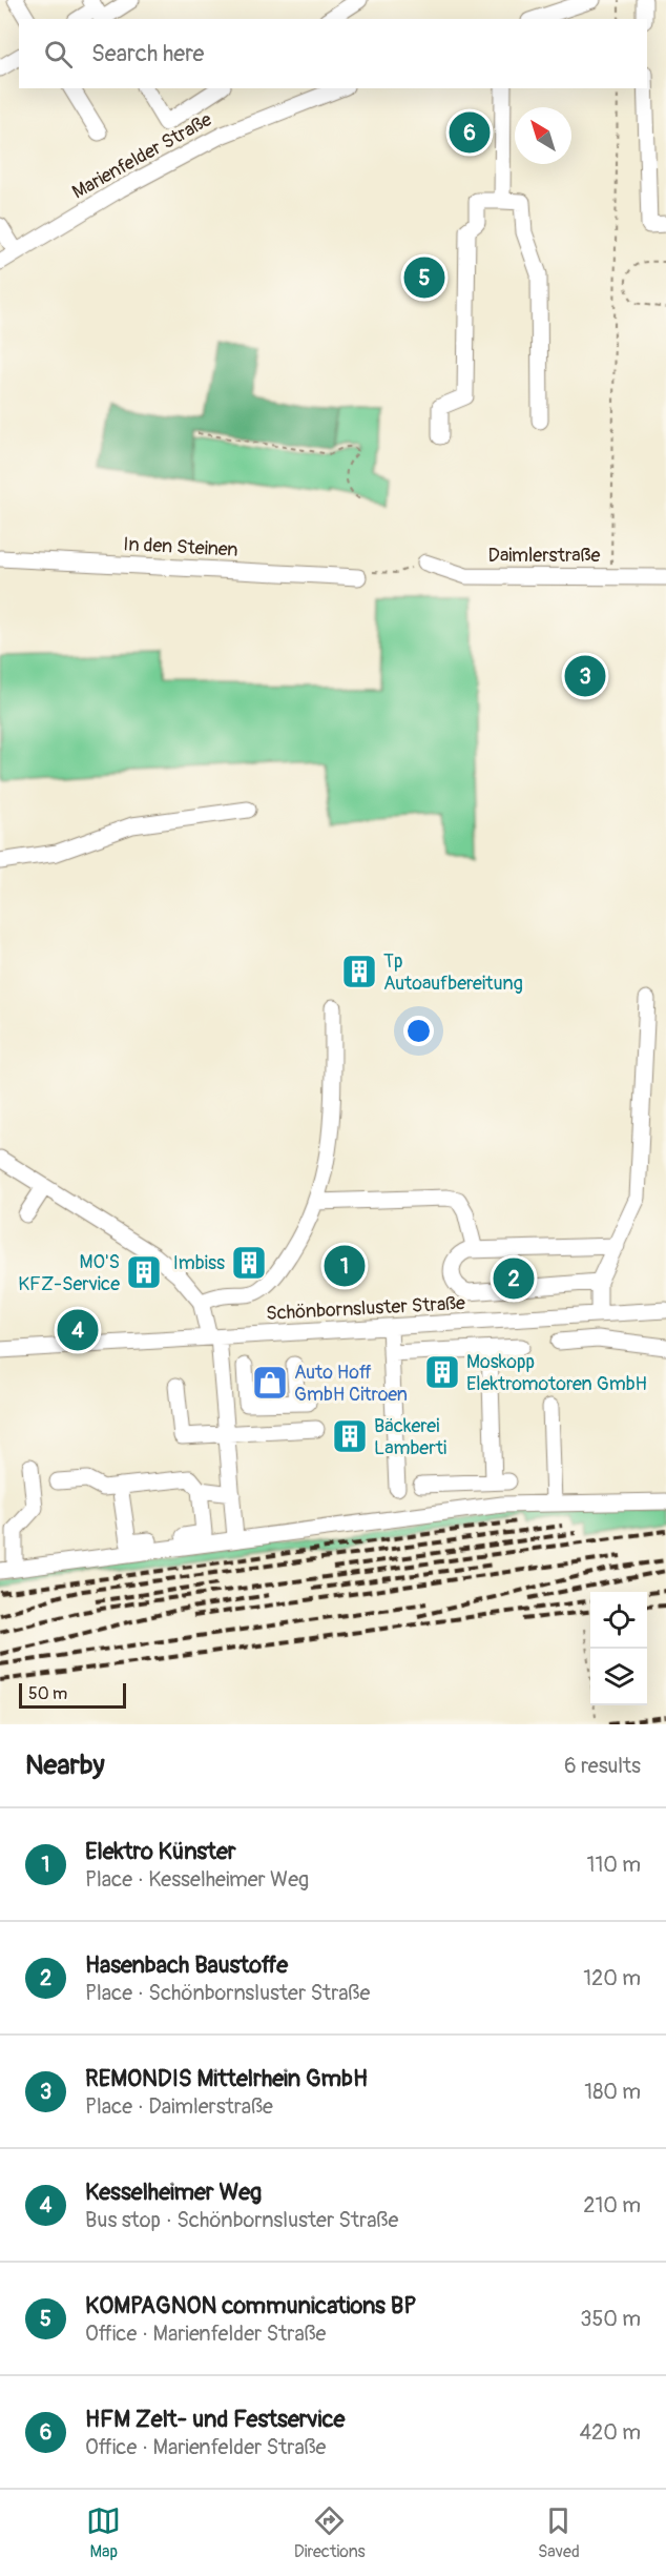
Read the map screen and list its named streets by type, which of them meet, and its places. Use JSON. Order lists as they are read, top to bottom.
{
  "streets": {
    "street": [
      "Marienfelder Straße",
      "In den Steinen",
      "Daimlerstraße",
      "Schönbornsluster Straße"
    ]
  },
  "places": {
    "building": [
      "Tp Autoaufbereitung",
      "Imbiss",
      "MO'S KFZ-Service",
      "Moskopp Elektromotoren GmbH",
      "Bäckerei Lamberti"
    ],
    "shop": ["Auto Hoff GmbH Citroen"]
  },
  "scale_bar": "50 m",
  "north": "top left",
  "page": {
    "search": "Search here",
    "pins": [
      "6",
      "5",
      "3",
      "1",
      "2",
      "4"
    ],
    "scale": "50 m",
    "heading": ["Nearby", "6 results"],
    "list": [
      {
        "mark": "1",
        "name": "Elektro Künster",
        "note": "Place · Kesselheimer Weg",
        "value": "110 m"
      },
      {
        "mark": "2",
        "name": "Hasenbach Baustoffe",
        "note": "Place · Schönbornsluster Straße",
        "value": "120 m"
      },
      {
        "mark": "3",
        "name": "REMONDIS Mittelrhein GmbH",
        "note": "Place · Daimlerstraße",
        "value": "180 m"
      },
      {
        "mark": "4",
        "name": "Kesselheimer Weg",
        "note": "Bus stop · Schönbornsluster Straße",
        "value": "210 m"
      },
      {
        "mark": "5",
        "name": "KOMPAGNON communications BP",
        "note": "Office · Marienfelder Straße",
        "value": "350 m"
      },
      {
        "mark": "6",
        "name": "HFM Zelt- und Festservice",
        "note": "Office · Marienfelder Straße",
        "value": "420 m"
      }
    ],
    "nav": ["Map", "Directions", "Saved"]
  }
}
